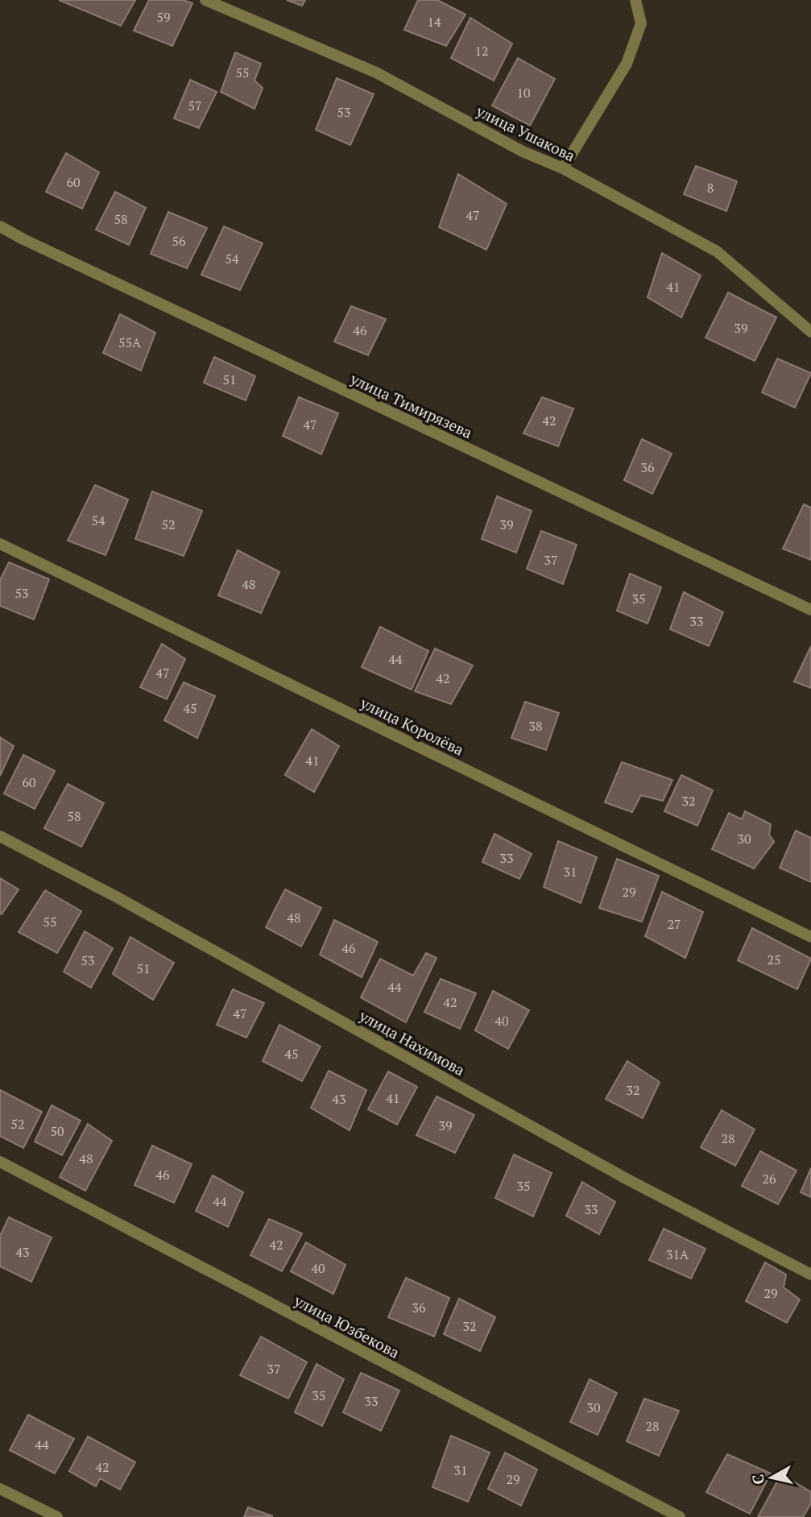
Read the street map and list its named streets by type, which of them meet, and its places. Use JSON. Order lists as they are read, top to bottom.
{
  "streets": {
    "street": [
      "улица Ушакова",
      "улица Тимирязева",
      "улица Королёва",
      "улица Нахимова",
      "улица Юзбекова"
    ]
  },
  "house_numbers": [
    "59",
    "14",
    "12",
    "55",
    "10",
    "57",
    "53",
    "60",
    "8",
    "47",
    "58",
    "56",
    "54",
    "41",
    "39",
    "46",
    "55А",
    "51",
    "42",
    "47",
    "36",
    "54",
    "52",
    "39",
    "37",
    "48",
    "53",
    "35",
    "33",
    "44",
    "47",
    "42",
    "45",
    "38",
    "41",
    "60",
    "32",
    "58",
    "30",
    "33",
    "31",
    "29",
    "48",
    "55",
    "27",
    "46",
    "25",
    "53",
    "51",
    "44",
    "42",
    "47",
    "40",
    "45",
    "32",
    "41",
    "43",
    "52",
    "39",
    "50",
    "28",
    "48",
    "46",
    "26",
    "35",
    "44",
    "33",
    "42",
    "43",
    "31А",
    "40",
    "29",
    "36",
    "32",
    "37",
    "35",
    "33",
    "30",
    "28",
    "44",
    "42",
    "31",
    "29"
  ],
  "north": "left"
}
